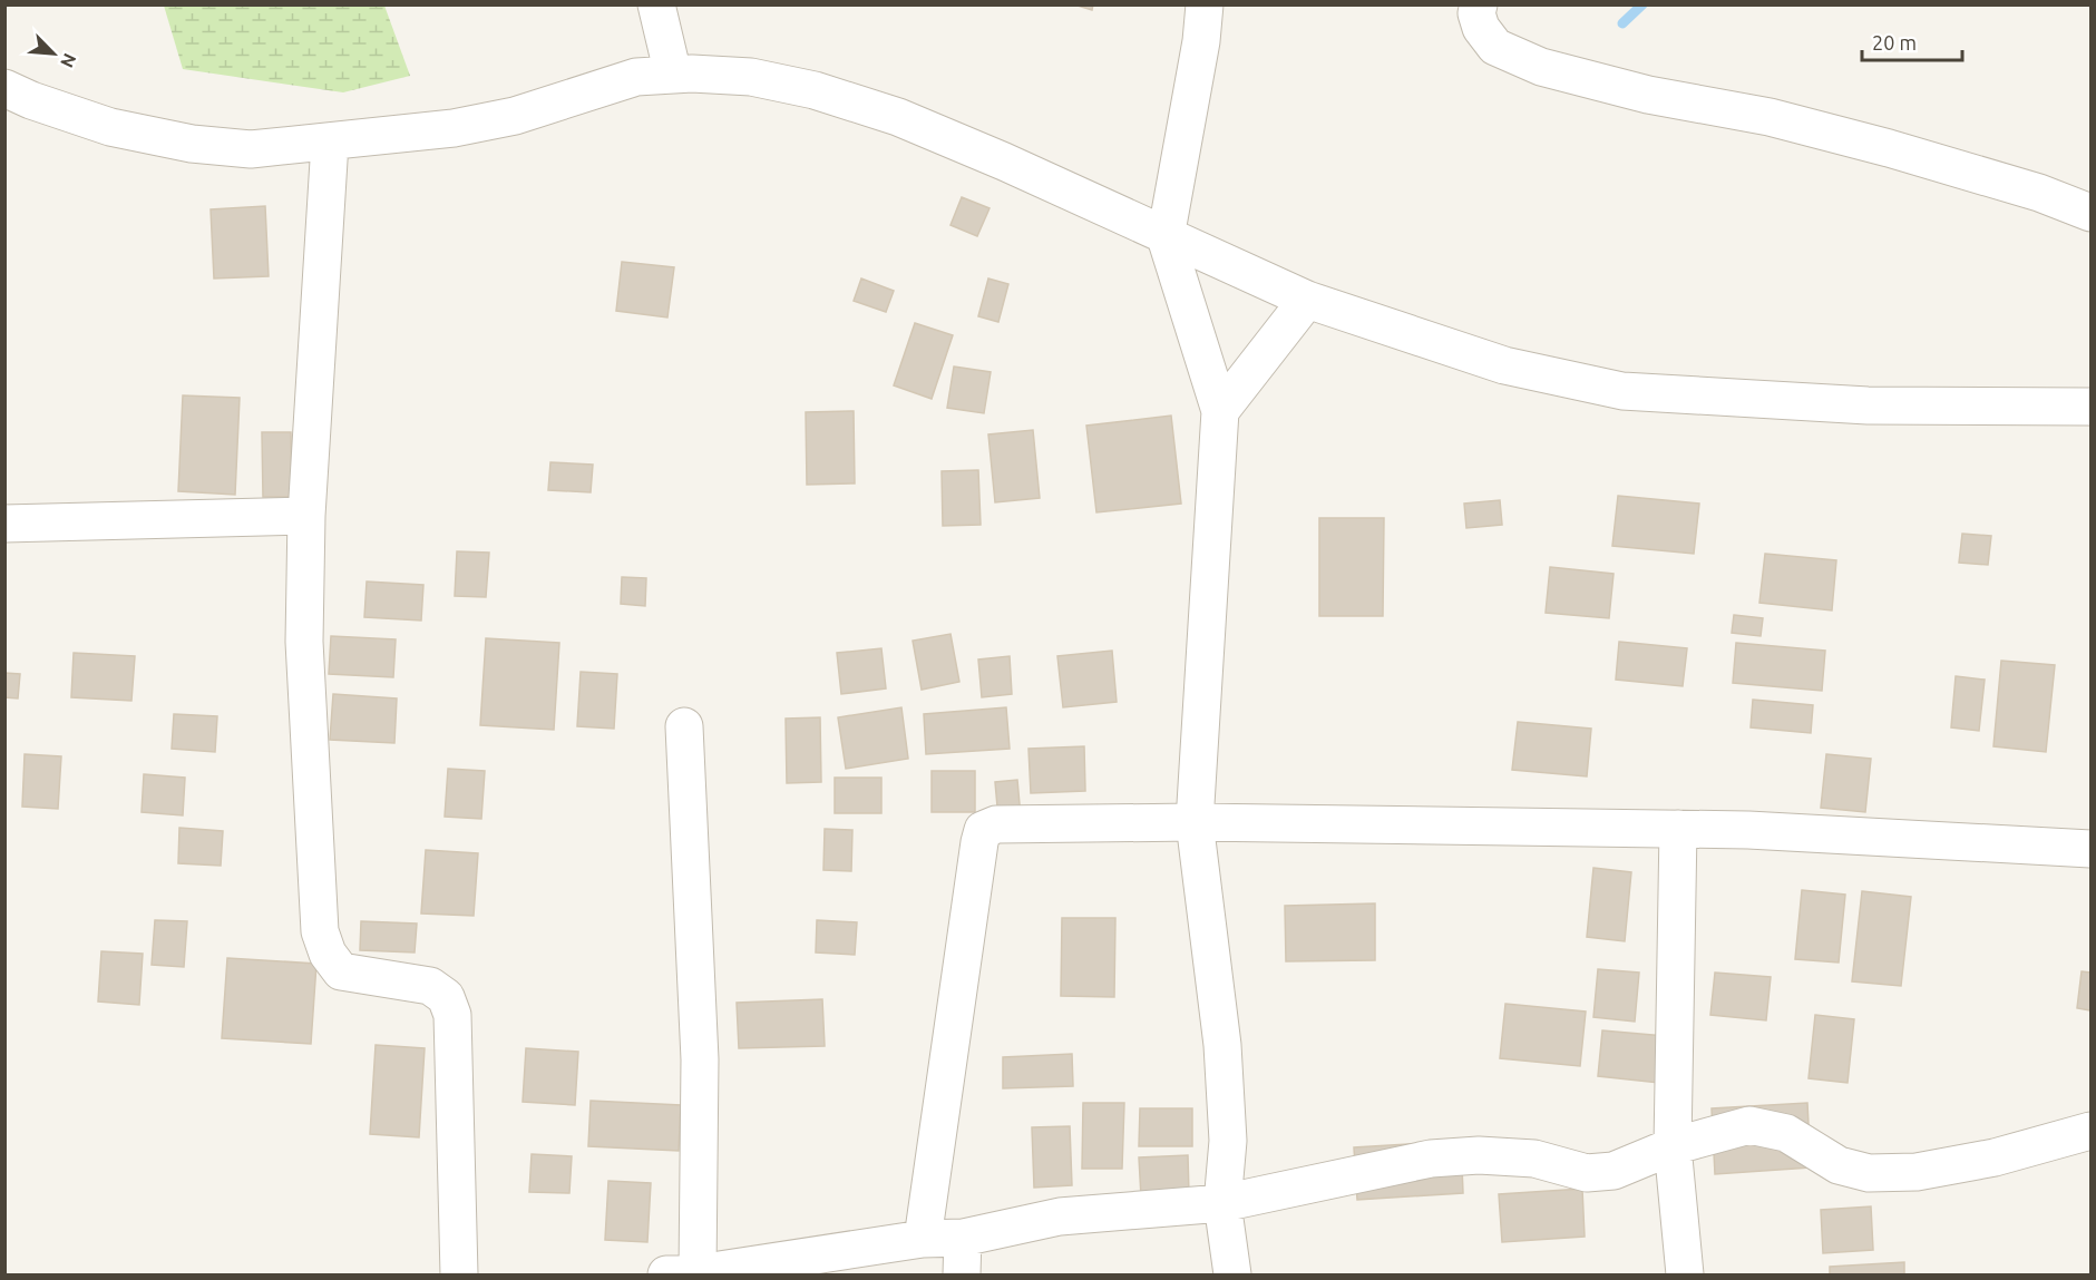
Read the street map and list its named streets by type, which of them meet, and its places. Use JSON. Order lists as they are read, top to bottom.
{
  "scale_bar": "20 m",
  "north": "bottom right"
}
